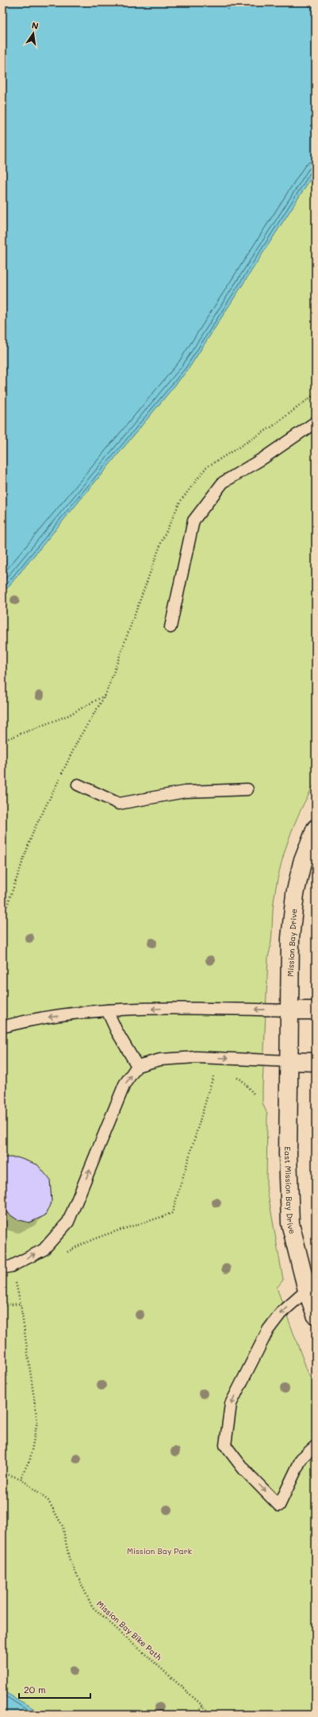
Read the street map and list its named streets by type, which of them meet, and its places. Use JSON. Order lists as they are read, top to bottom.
{
  "streets": {
    "main road": ["Mission Bay Drive", "East Mission Bay Drive"],
    "path": ["Mission Bay Bike Path"]
  },
  "crossings": [
    ["Mission Bay Drive", "East Mission Bay Drive"]
  ],
  "parks": ["Mission Bay Park"],
  "scale_bar": "20 m",
  "north": "top"
}
